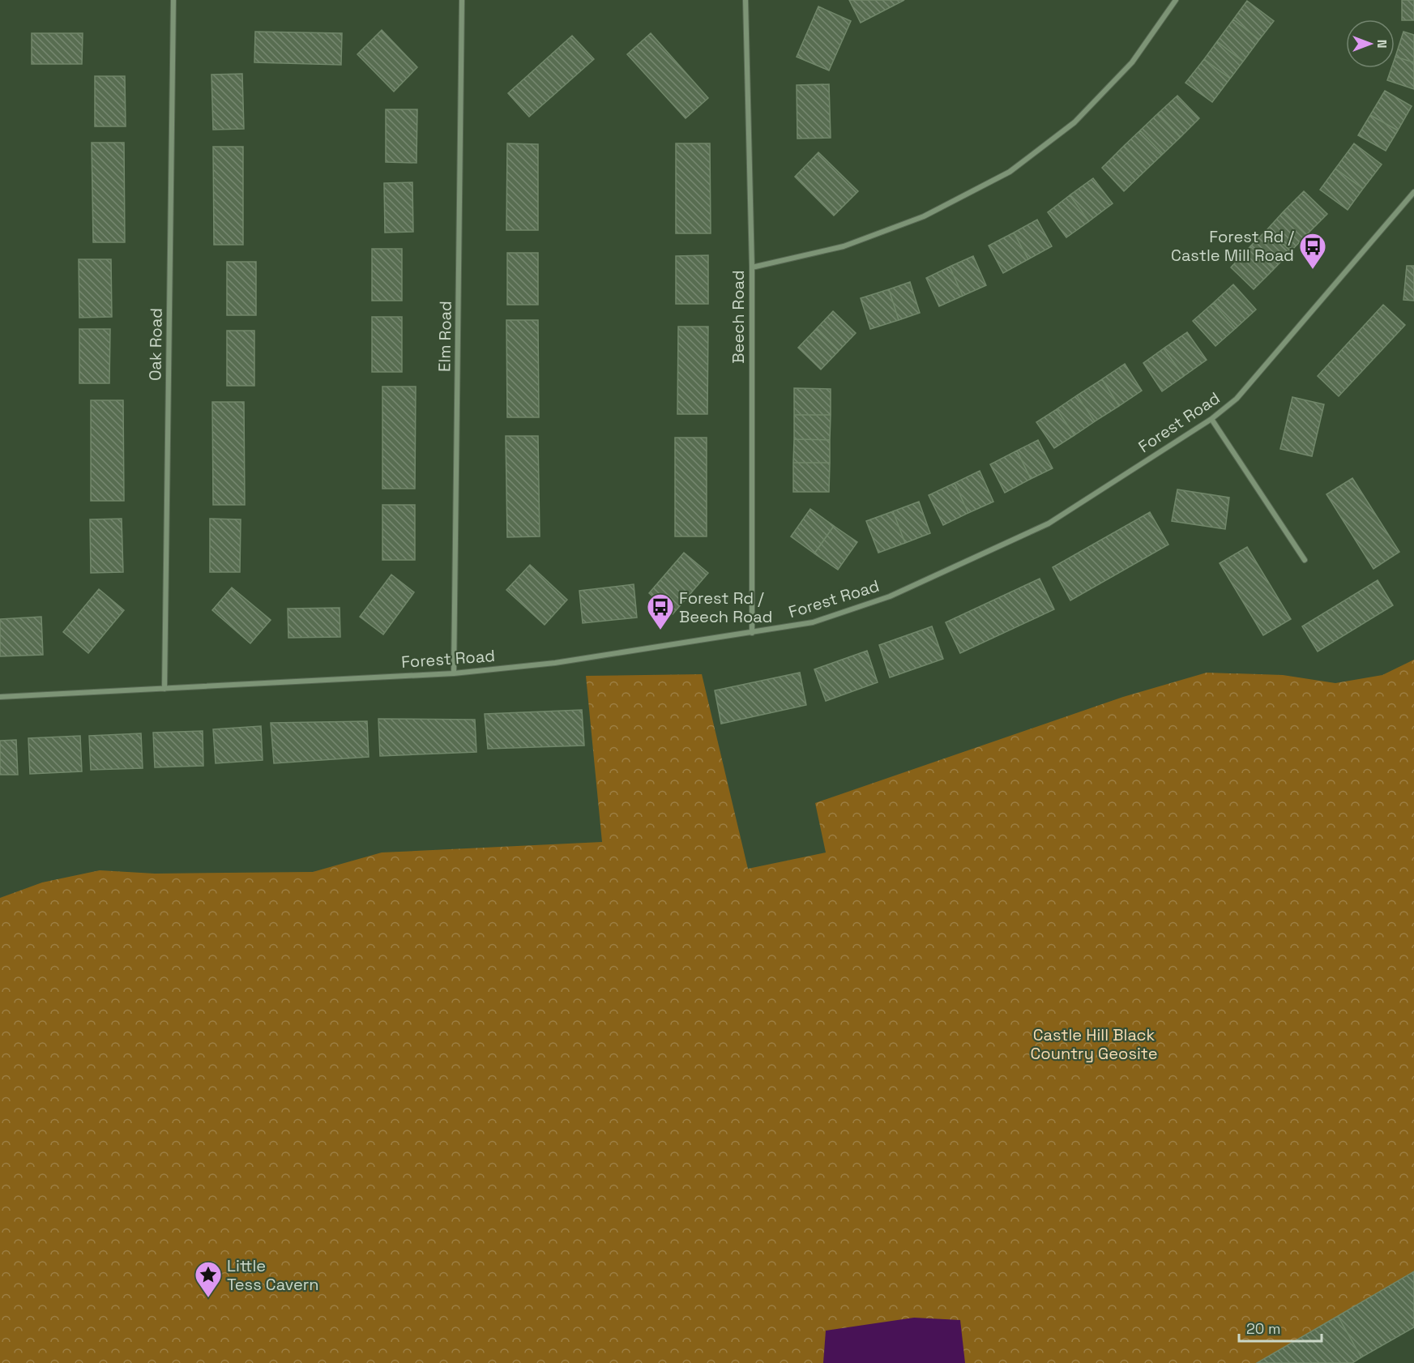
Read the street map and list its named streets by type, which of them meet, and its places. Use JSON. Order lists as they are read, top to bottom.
{
  "streets": {
    "street": [
      "Beech Road",
      "Elm Road",
      "Oak Road",
      "Forest Road"
    ]
  },
  "crossings": [
    ["Beech Road", "Forest Road"],
    ["Elm Road", "Forest Road"],
    ["Oak Road", "Forest Road"]
  ],
  "parks": ["Castle Hill Black Country Geosite"],
  "places": {
    "bus stop": ["Forest Rd / Castle Mill Road", "Forest Rd / Beech Road"],
    "place": ["Little Tess Cavern"]
  },
  "scale_bar": "20 m",
  "north": "right"
}
